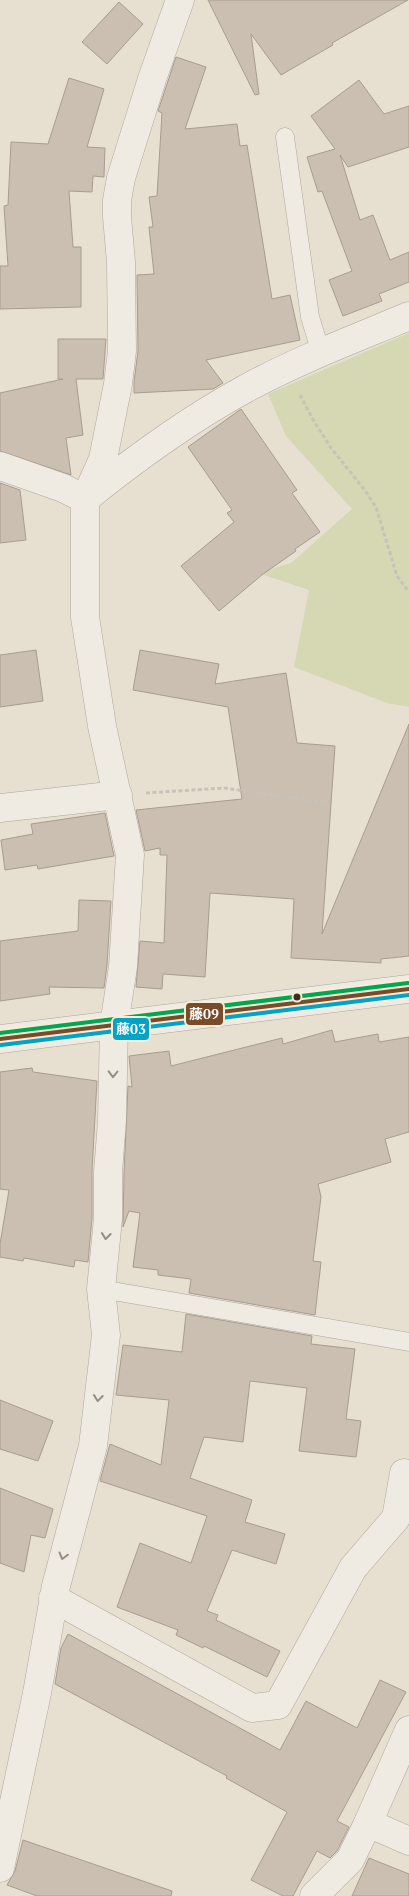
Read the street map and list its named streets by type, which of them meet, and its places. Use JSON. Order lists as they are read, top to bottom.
{
  "lines": ["transit line 藤09", "transit line 藤03"]
}
